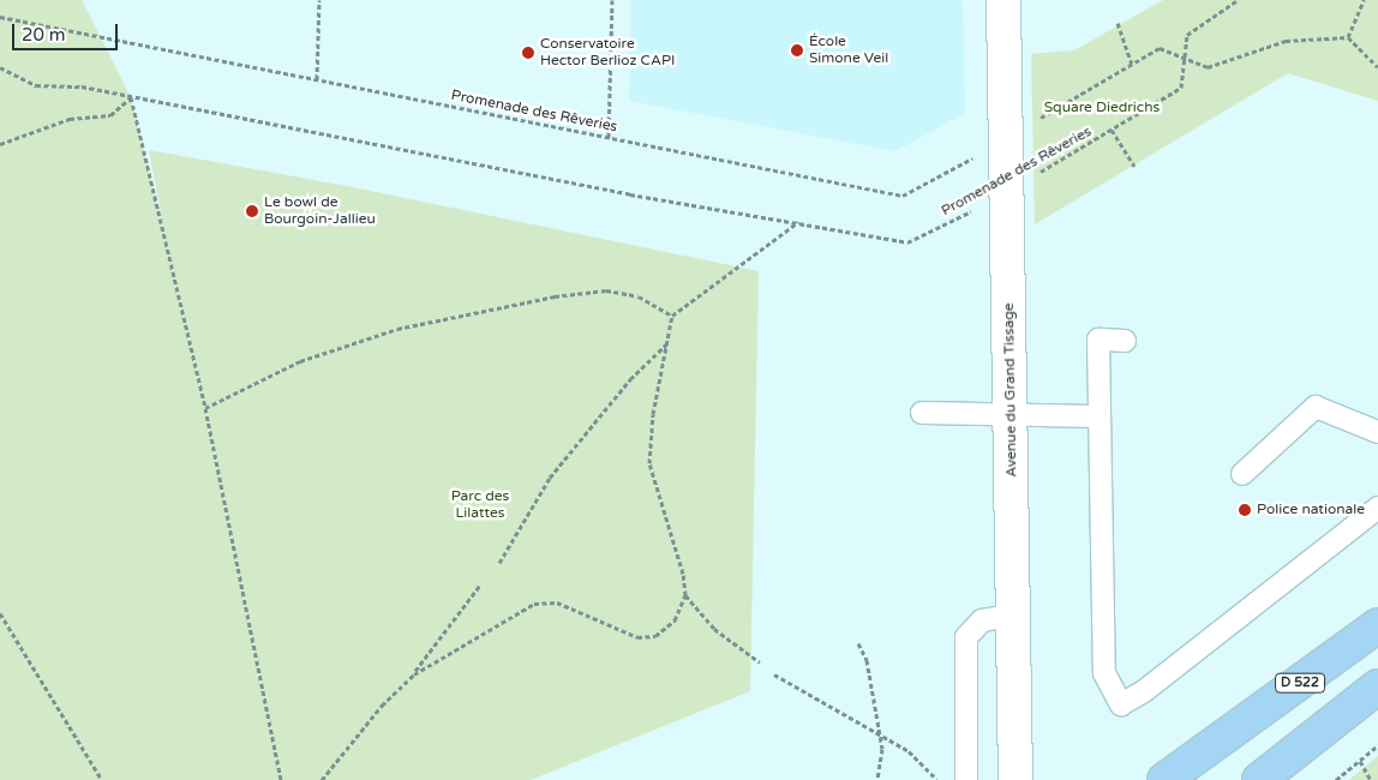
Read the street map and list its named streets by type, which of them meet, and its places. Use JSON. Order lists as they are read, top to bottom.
{
  "streets": {
    "main road": ["D 522"],
    "street": ["Avenue du Grand Tissage"],
    "path": ["Promenade des Rêveries"]
  },
  "crossings": [
    ["Promenade des Rêveries", "Avenue du Grand Tissage"]
  ],
  "parks": ["Square Diedrichs", "Parc des Lilattes"],
  "places": [
    "École Simone Veil",
    "Conservatoire Hector Berlioz CAPI",
    "Le bowl de Bourgoin-Jallieu",
    "Police nationale"
  ],
  "scale_bar": "20 m"
}
